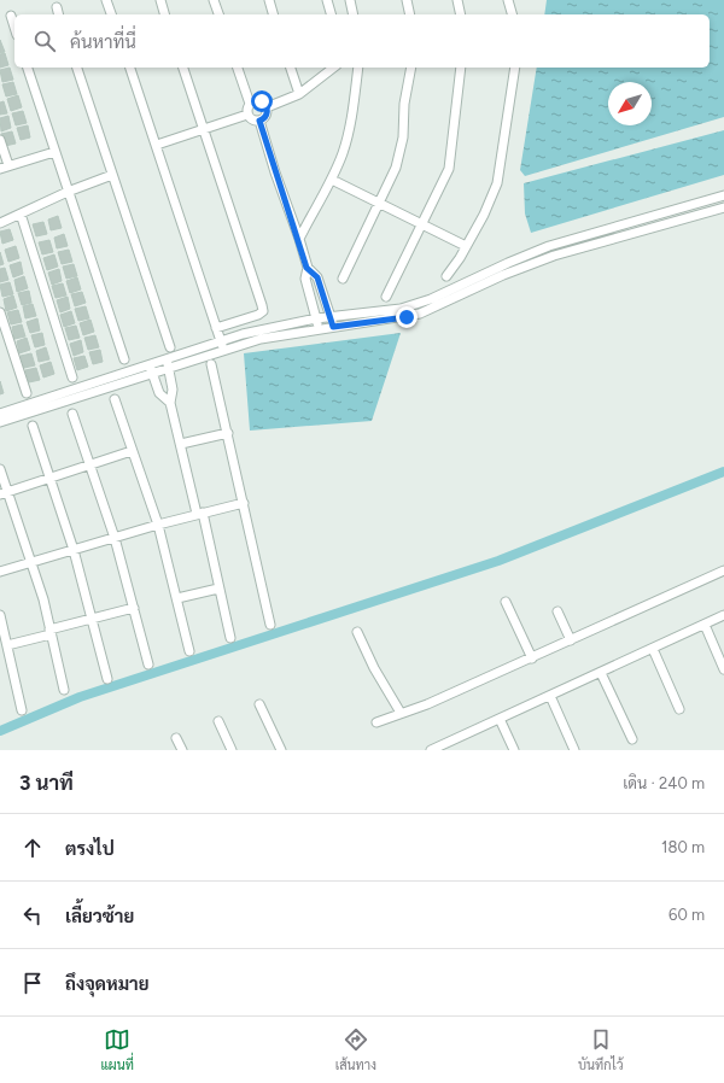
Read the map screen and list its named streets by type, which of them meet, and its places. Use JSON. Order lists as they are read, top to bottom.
{
  "north": "bottom left",
  "page": {
    "search": "ค้นหาที่นี่",
    "heading": ["3 นาที", "เดิน · 240 m"],
    "list": [
      ["ตรงไป", "180 m"],
      ["เลี้ยวซ้าย", "60 m"],
      "ถึงจุดหมาย"
    ],
    "nav": ["แผนที่", "เส้นทาง", "บันทึกไว้"]
  }
}
